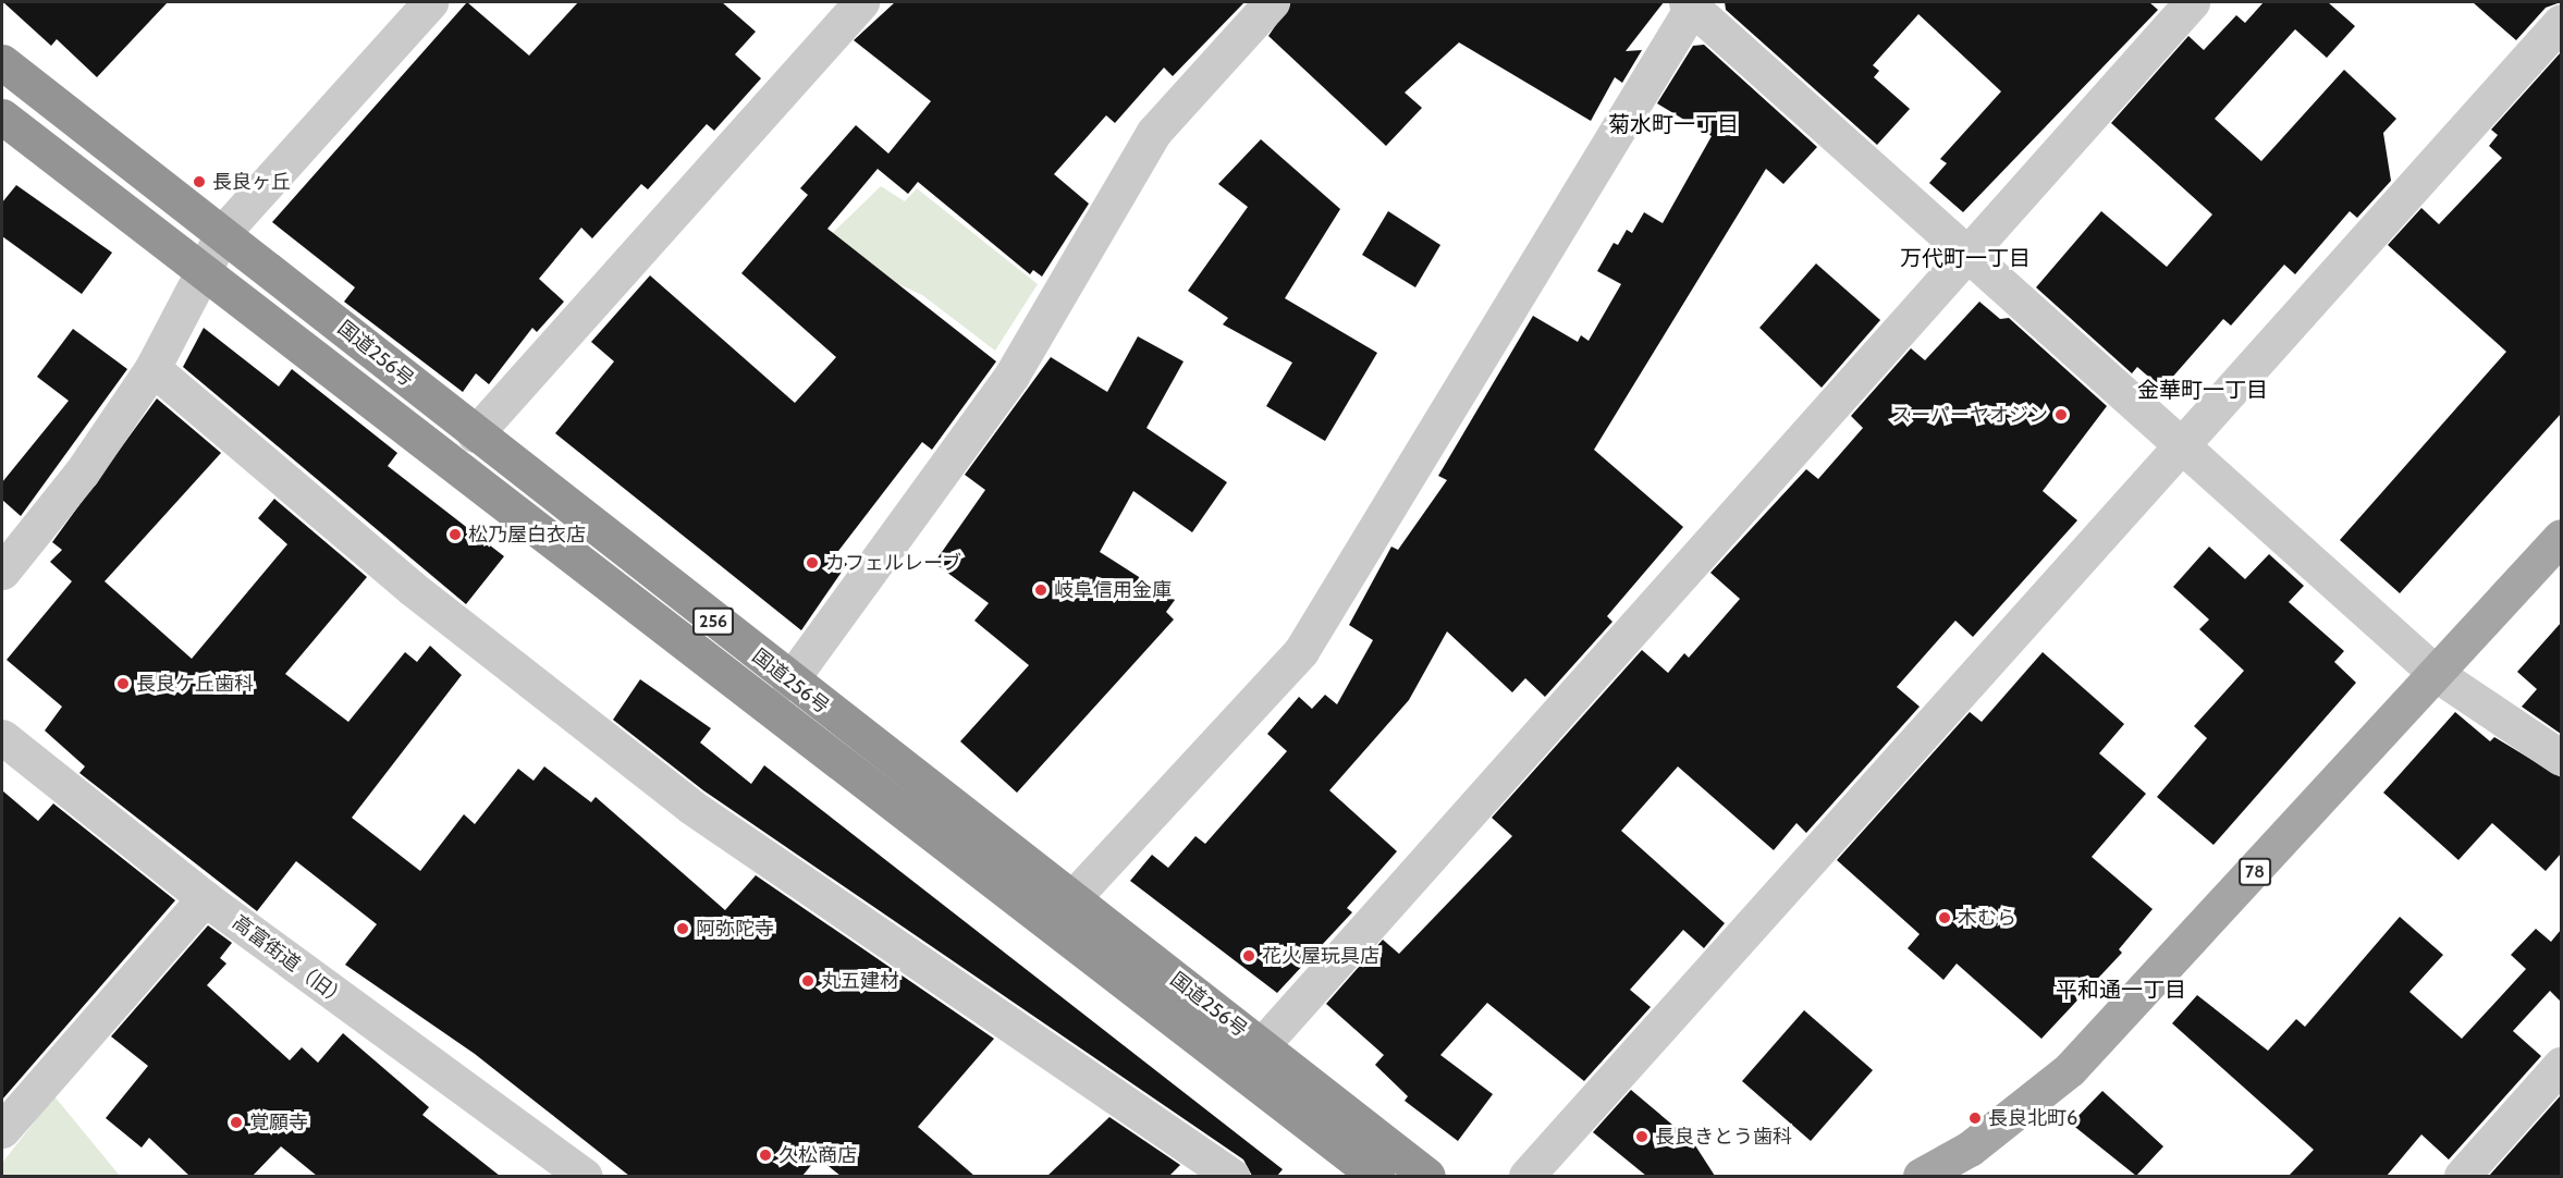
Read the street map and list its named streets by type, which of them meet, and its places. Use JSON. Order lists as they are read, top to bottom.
{
  "streets": {
    "highway": ["国道256号", "256"],
    "main road": ["78"],
    "street": ["高富街道（旧）"]
  },
  "districts": [
    "菊水町一丁目",
    "万代町一丁目",
    "金華町一丁目",
    "平和通一丁目"
  ],
  "places": [
    "長良ヶ丘",
    "スーパーヤオジン",
    "松乃屋白衣店",
    "カフェルレーブ",
    "岐阜信用金庫",
    "長良ケ丘歯科",
    "木むら",
    "阿弥陀寺",
    "花火屋玩具店",
    "丸五建材",
    "長良北町6",
    "覚願寺",
    "長良きとう歯科",
    "久松商店"
  ]
}
